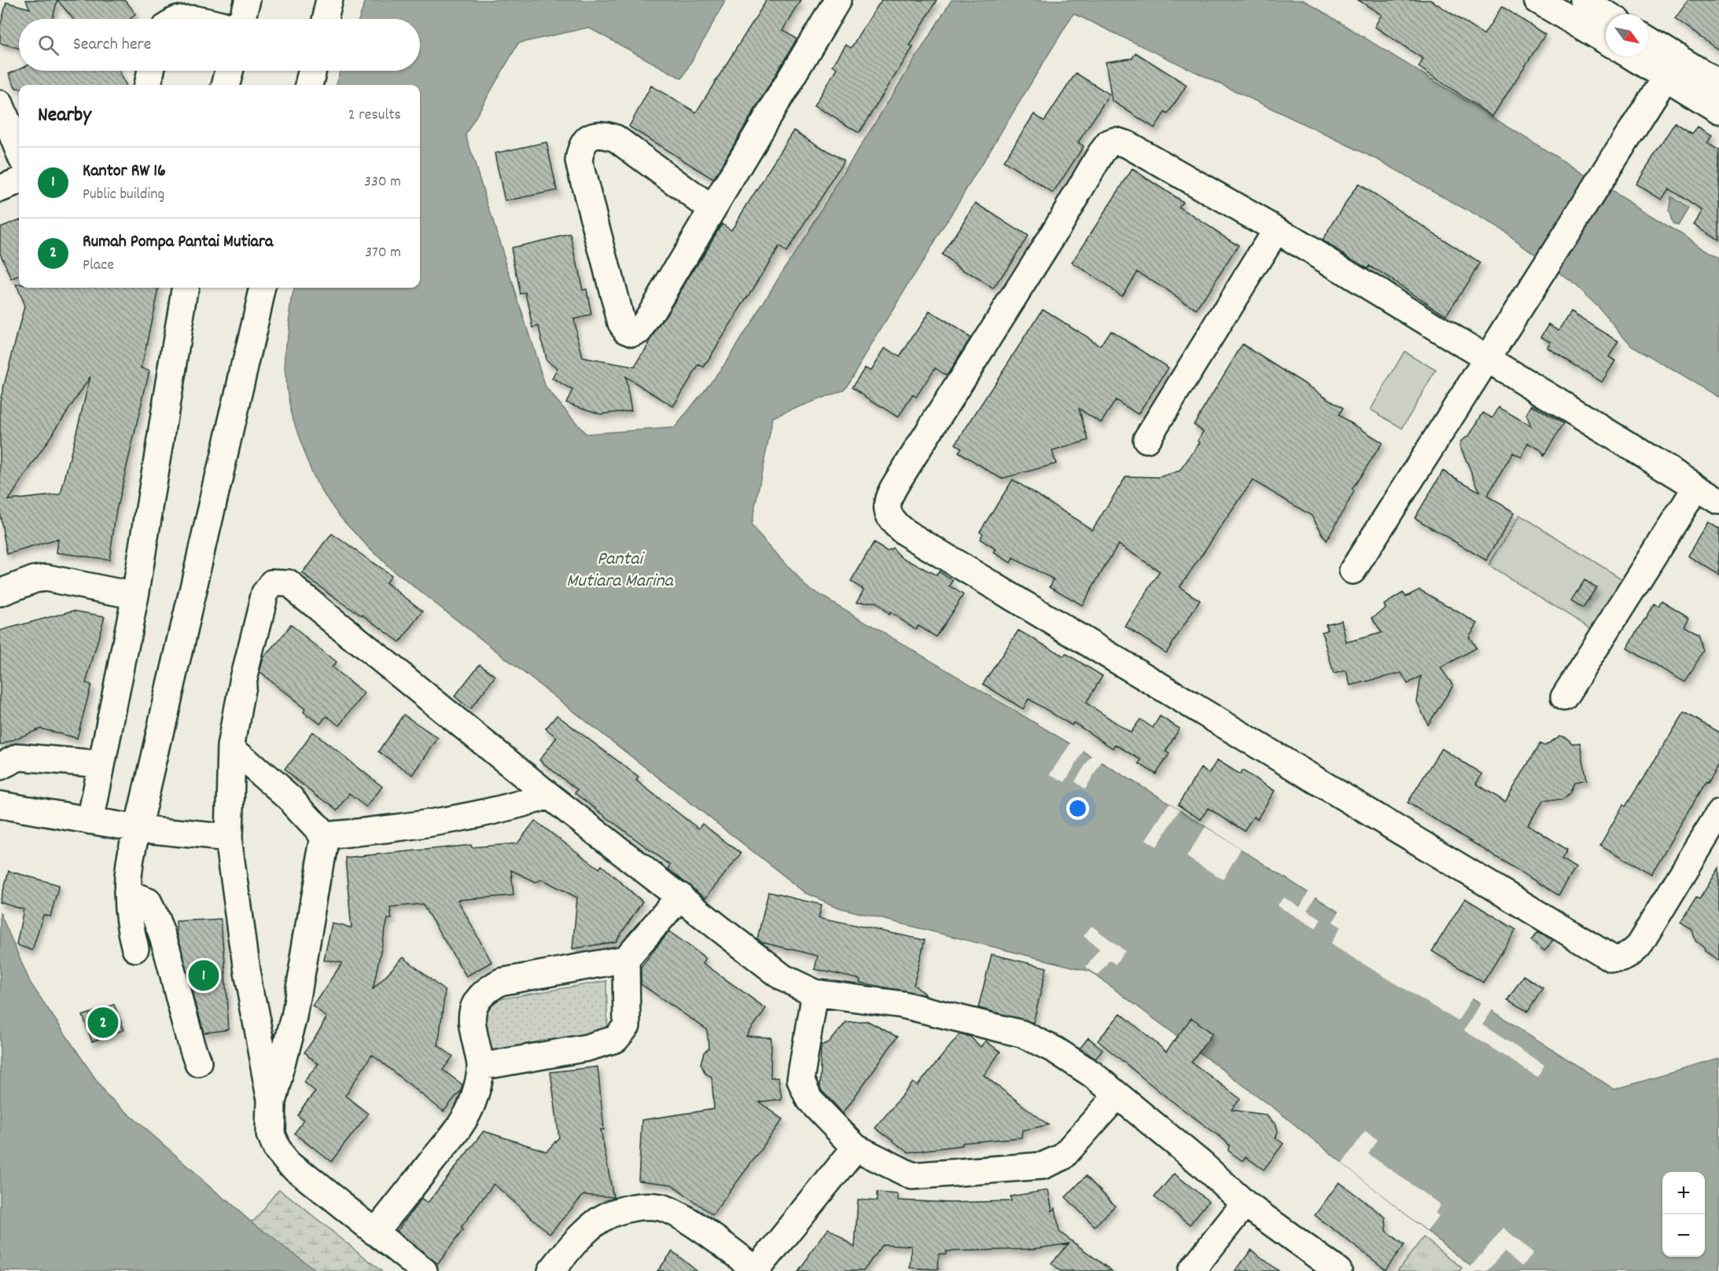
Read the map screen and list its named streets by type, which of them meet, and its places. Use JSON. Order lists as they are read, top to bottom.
{
  "water": ["Pantai Mutiara Marina"],
  "north": "bottom right",
  "page": {
    "search": "Search here",
    "heading": ["Nearby", "2 results"],
    "list": [
      {
        "mark": "1",
        "name": "Kantor RW 16",
        "note": "Public building",
        "value": "330 m"
      },
      {
        "mark": "2",
        "name": "Rumah Pompa Pantai Mutiara",
        "note": "Place",
        "value": "370 m"
      }
    ],
    "pins": ["1", "2"],
    "map_buttons": ["+", "−"]
  }
}
